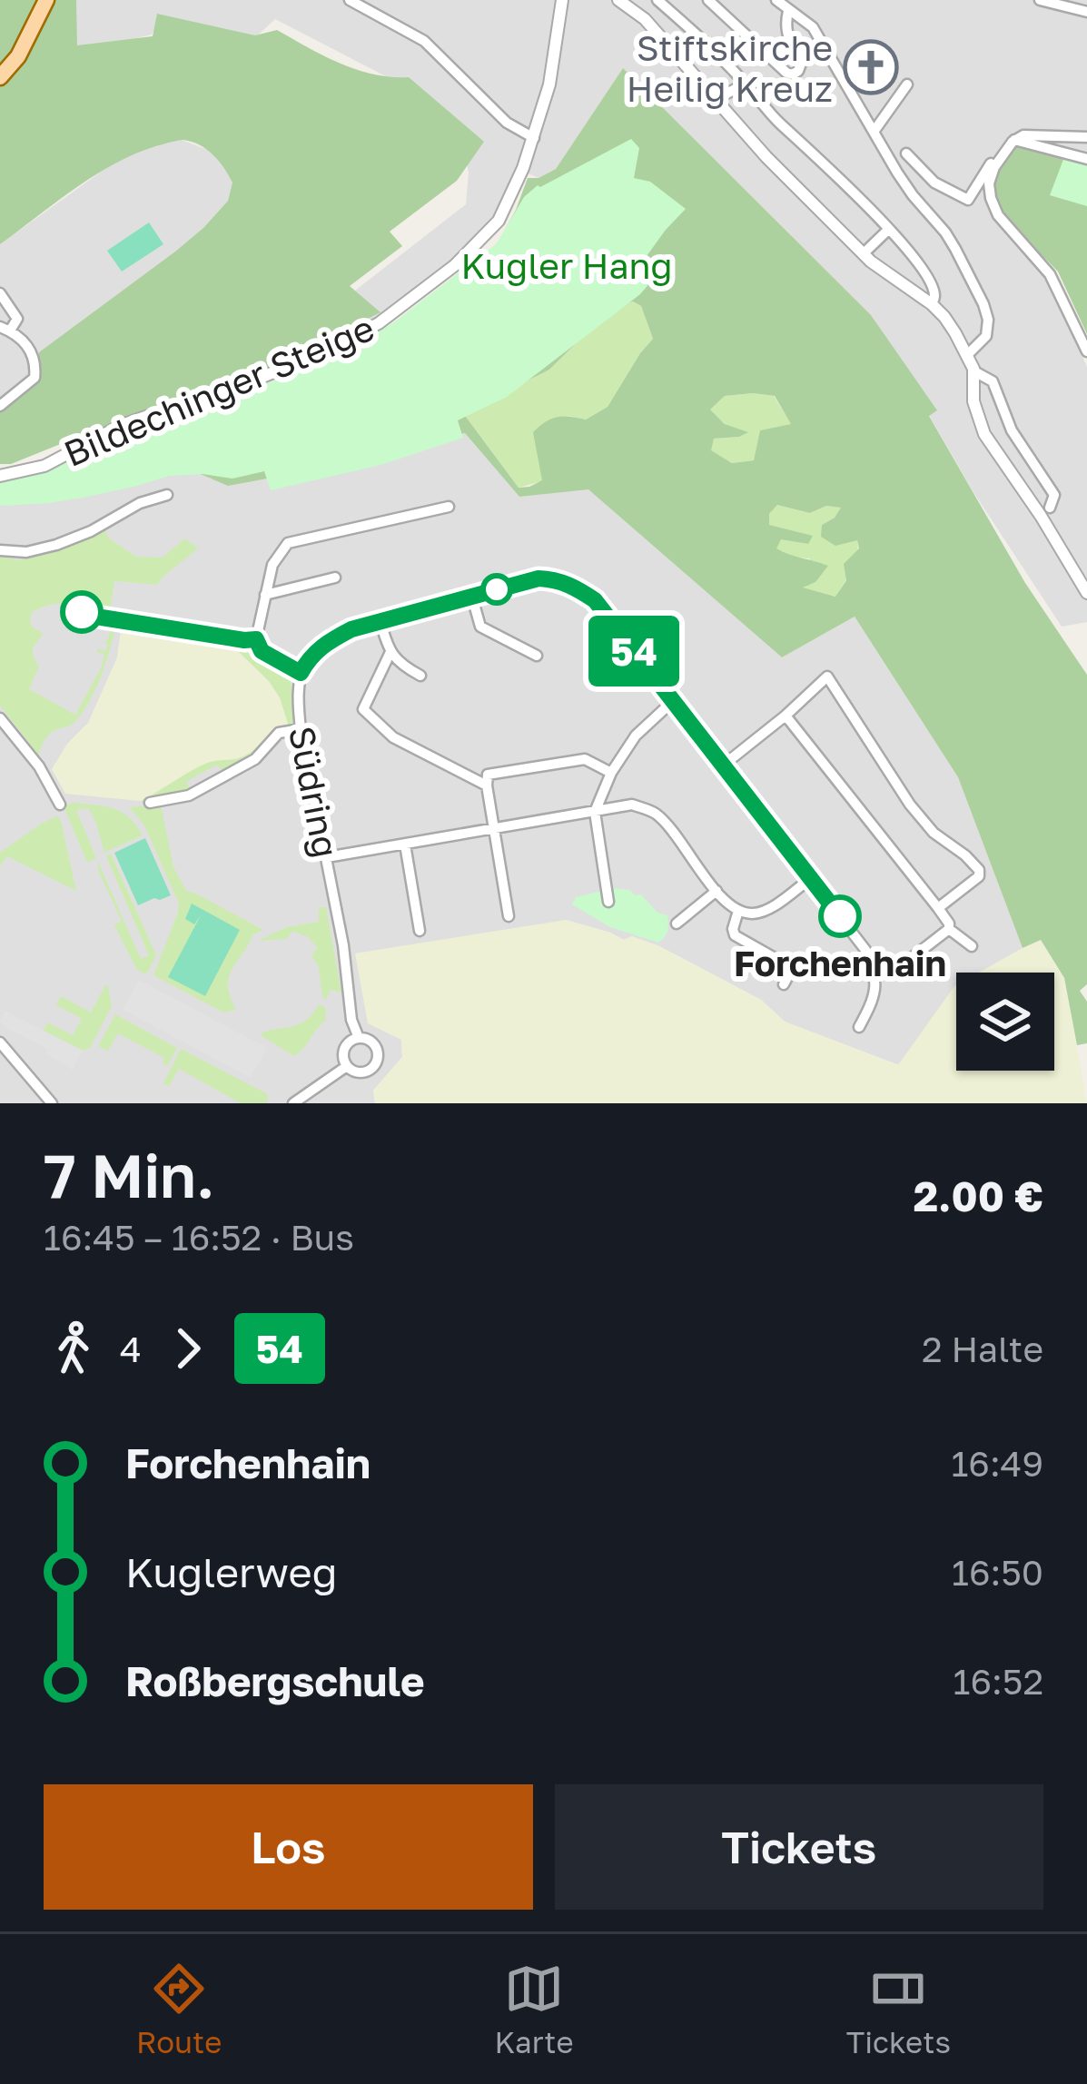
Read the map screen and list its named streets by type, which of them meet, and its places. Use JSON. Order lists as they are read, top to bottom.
{
  "streets": {
    "street": ["Bildechinger Steige", "Südring"]
  },
  "parks": ["Kugler Hang"],
  "places": {
    "church": ["Stiftskirche Heilig Kreuz"],
    "other": ["Forchenhain"]
  },
  "lines": ["bus line 54"],
  "page": {
    "on_map": "54",
    "heading": ["7 Min.", "16:45 – 16:52 · Bus", "2.00 €"],
    "legs": ["4", "54", "2 Halte"],
    "list": [
      {
        "name": "Forchenhain",
        "value": "16:49"
      },
      {
        "name": "Kuglerweg",
        "value": "16:50"
      },
      {
        "name": "Roßbergschule",
        "value": "16:52"
      }
    ],
    "buttons": ["Los", "Tickets"],
    "tabs": ["Route", "Karte", "Tickets"]
  }
}
